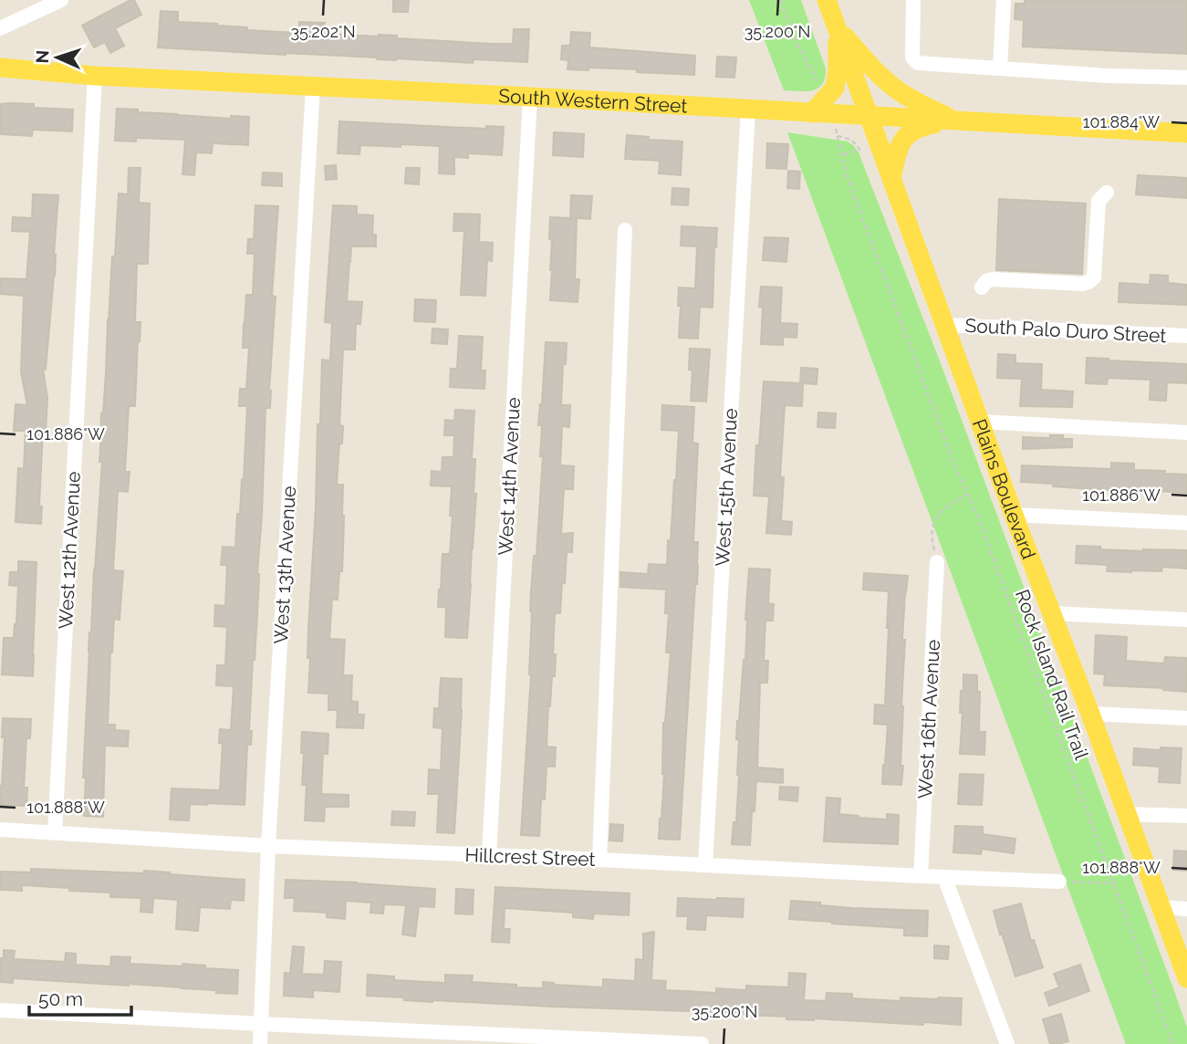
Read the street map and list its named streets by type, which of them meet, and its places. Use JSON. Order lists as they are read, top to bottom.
{
  "streets": {
    "main road": ["South Western Street", "Plains Boulevard"],
    "street": [
      "South Palo Duro Street",
      "West 14th Avenue",
      "West 15th Avenue",
      "West 12th Avenue",
      "West 13th Avenue",
      "West 16th Avenue",
      "Hillcrest Street"
    ],
    "path": ["Rock Island Rail Trail"]
  },
  "crossings": [
    ["South Western Street", "West 14th Avenue"],
    ["South Western Street", "West 15th Avenue"],
    ["South Western Street", "Plains Boulevard"],
    ["South Western Street", "West 12th Avenue"],
    ["South Western Street", "West 13th Avenue"],
    ["South Palo Duro Street", "Plains Boulevard"],
    ["West 14th Avenue", "Hillcrest Street"],
    ["West 15th Avenue", "Hillcrest Street"],
    ["West 12th Avenue", "Hillcrest Street"],
    ["West 13th Avenue", "Hillcrest Street"],
    ["West 16th Avenue", "Hillcrest Street"]
  ],
  "scale_bar": "50 m",
  "north": "left",
  "coordinates": [
    "35.202°N",
    "35.200°N",
    "101.884°W",
    "101.886°W",
    "101.888°W"
  ]
}
